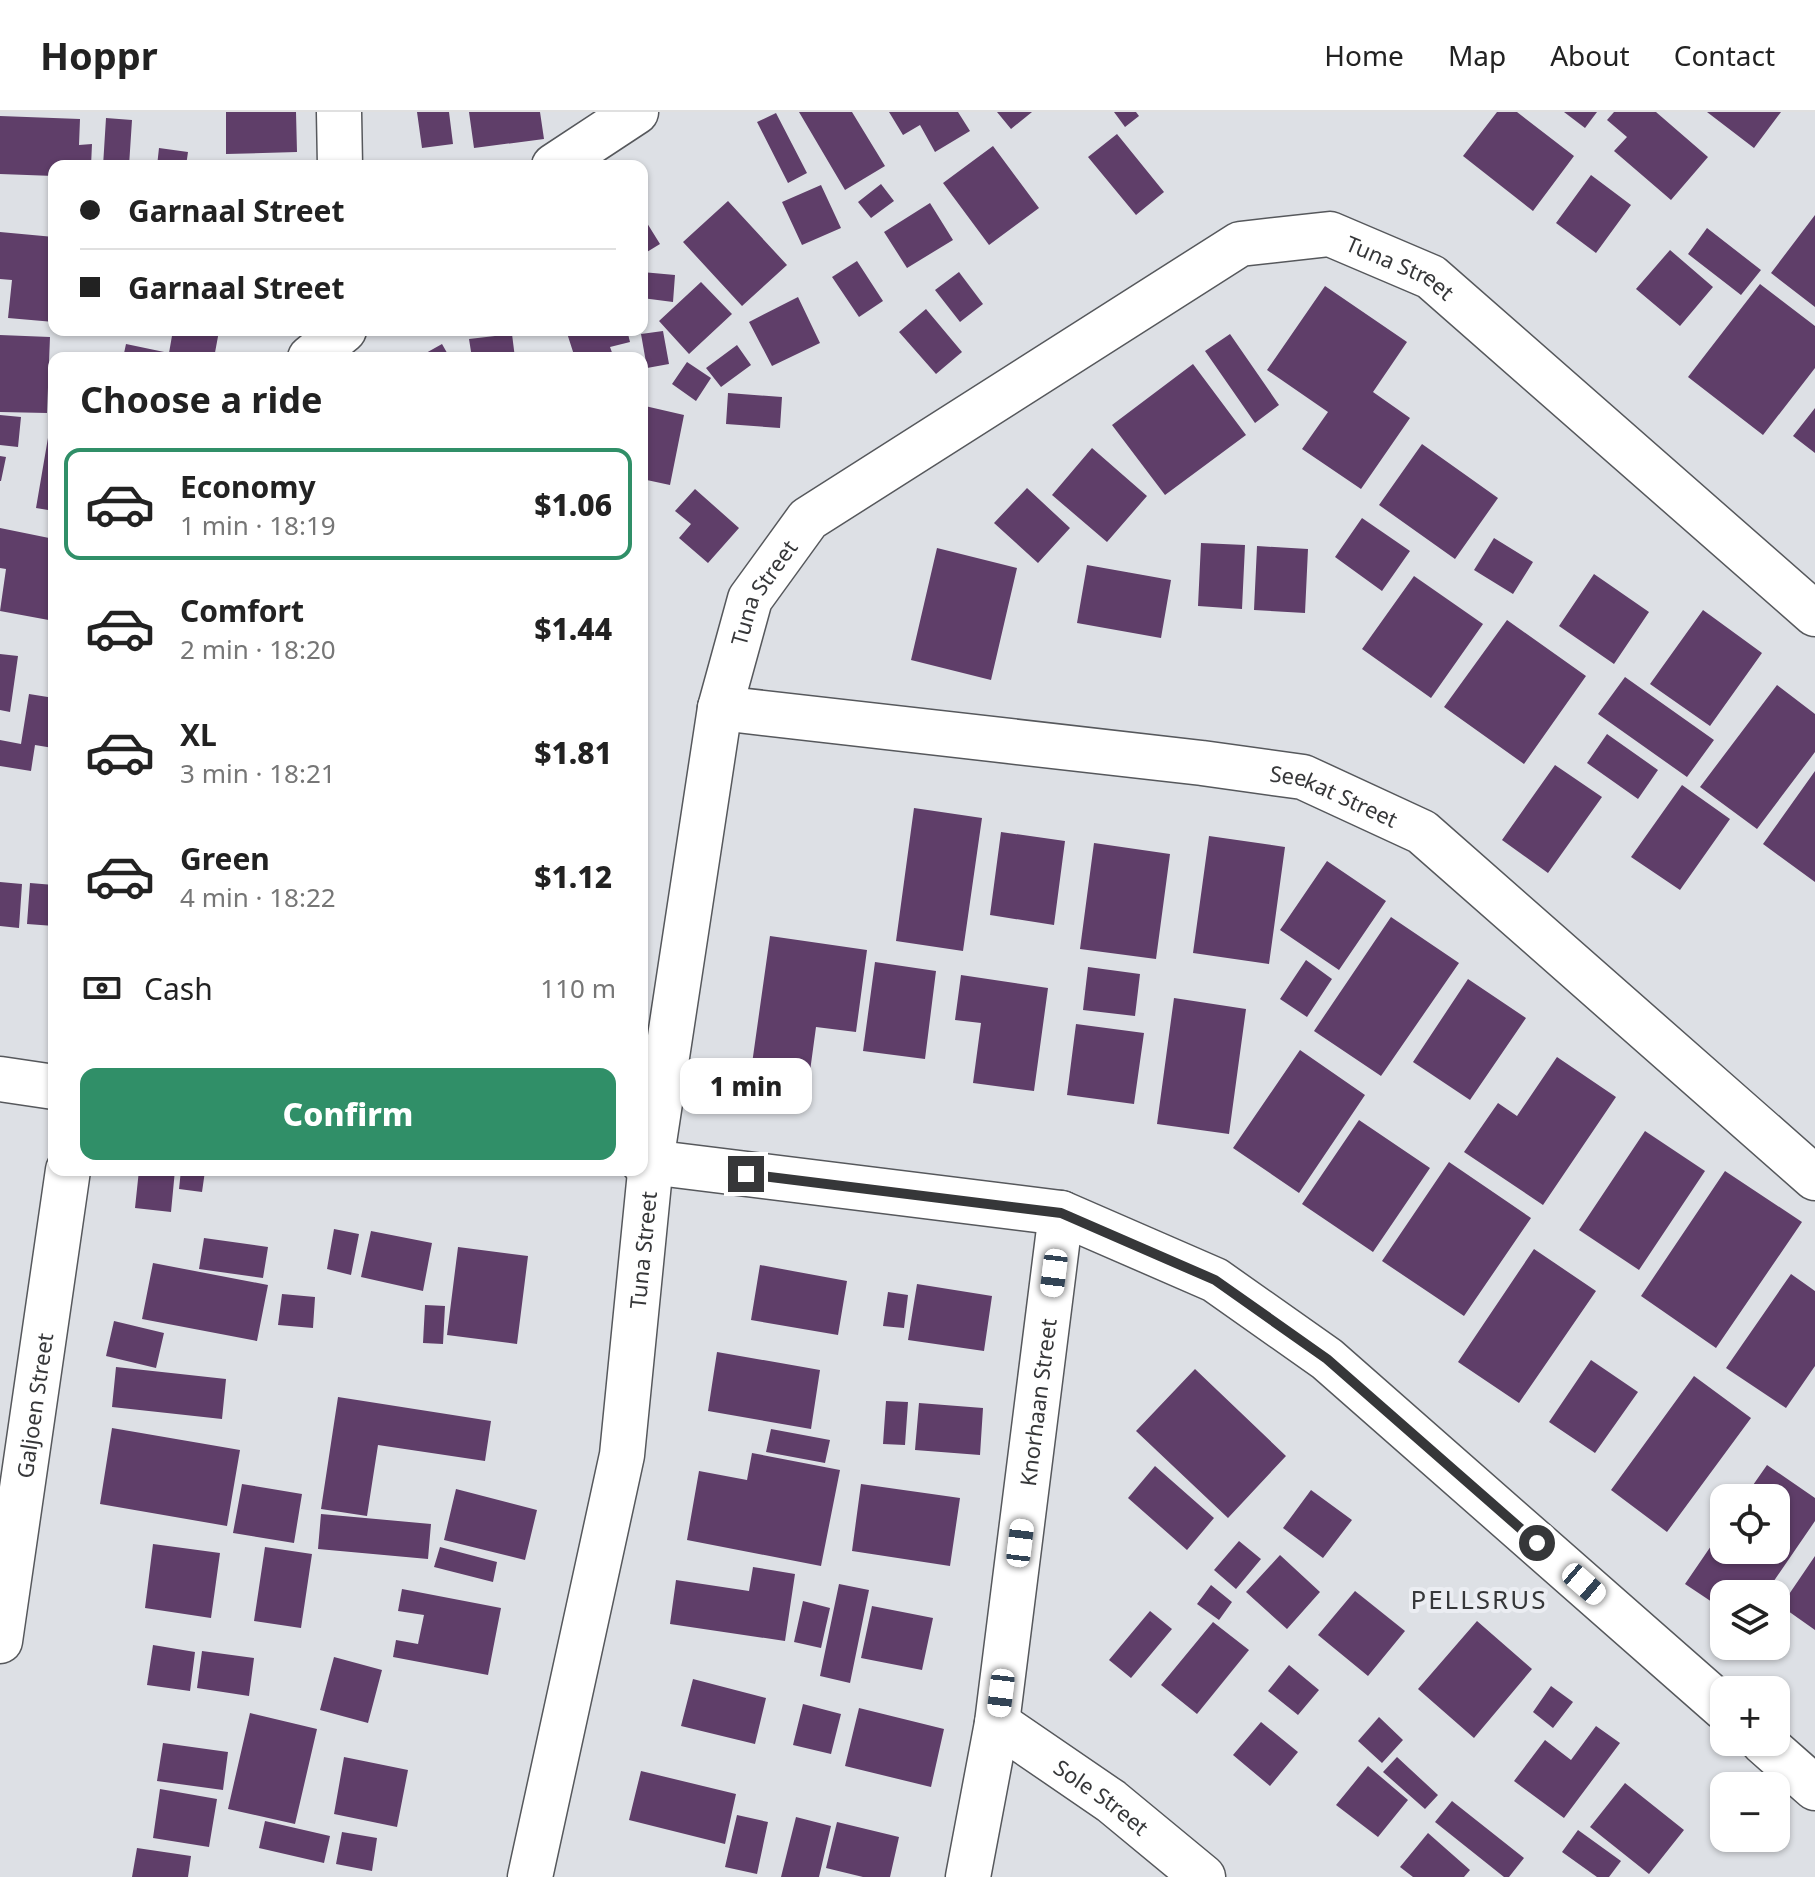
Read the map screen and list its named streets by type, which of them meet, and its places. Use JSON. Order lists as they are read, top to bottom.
{
  "streets": {
    "street": [
      "Tuna Street",
      "Seekat Street",
      "Knorhaan Street",
      "Galjoen Street",
      "Sole Street"
    ]
  },
  "crossings": [
    ["Tuna Street", "Seekat Street"],
    ["Knorhaan Street", "Sole Street"]
  ],
  "districts": ["PELLSRUS"],
  "page": {
    "header": "Hoppr",
    "nav": [
      "Home",
      "Map",
      "About",
      "Contact"
    ],
    "banner": ["Garnaal Street", "Garnaal Street"],
    "heading": "Choose a ride",
    "list": [
      {
        "name": "Economy",
        "note": "1 min · 18:19",
        "value": "$1.06"
      },
      {
        "name": "Comfort",
        "note": "2 min · 18:20",
        "value": "$1.44"
      },
      {
        "name": "XL",
        "note": "3 min · 18:21",
        "value": "$1.81"
      },
      {
        "name": "Green",
        "note": "4 min · 18:22",
        "value": "$1.12"
      }
    ],
    "pay": ["Cash", "110 m"],
    "buttons": "Confirm",
    "bubble": "1 min",
    "map_buttons": ["+", "−"]
  }
}
